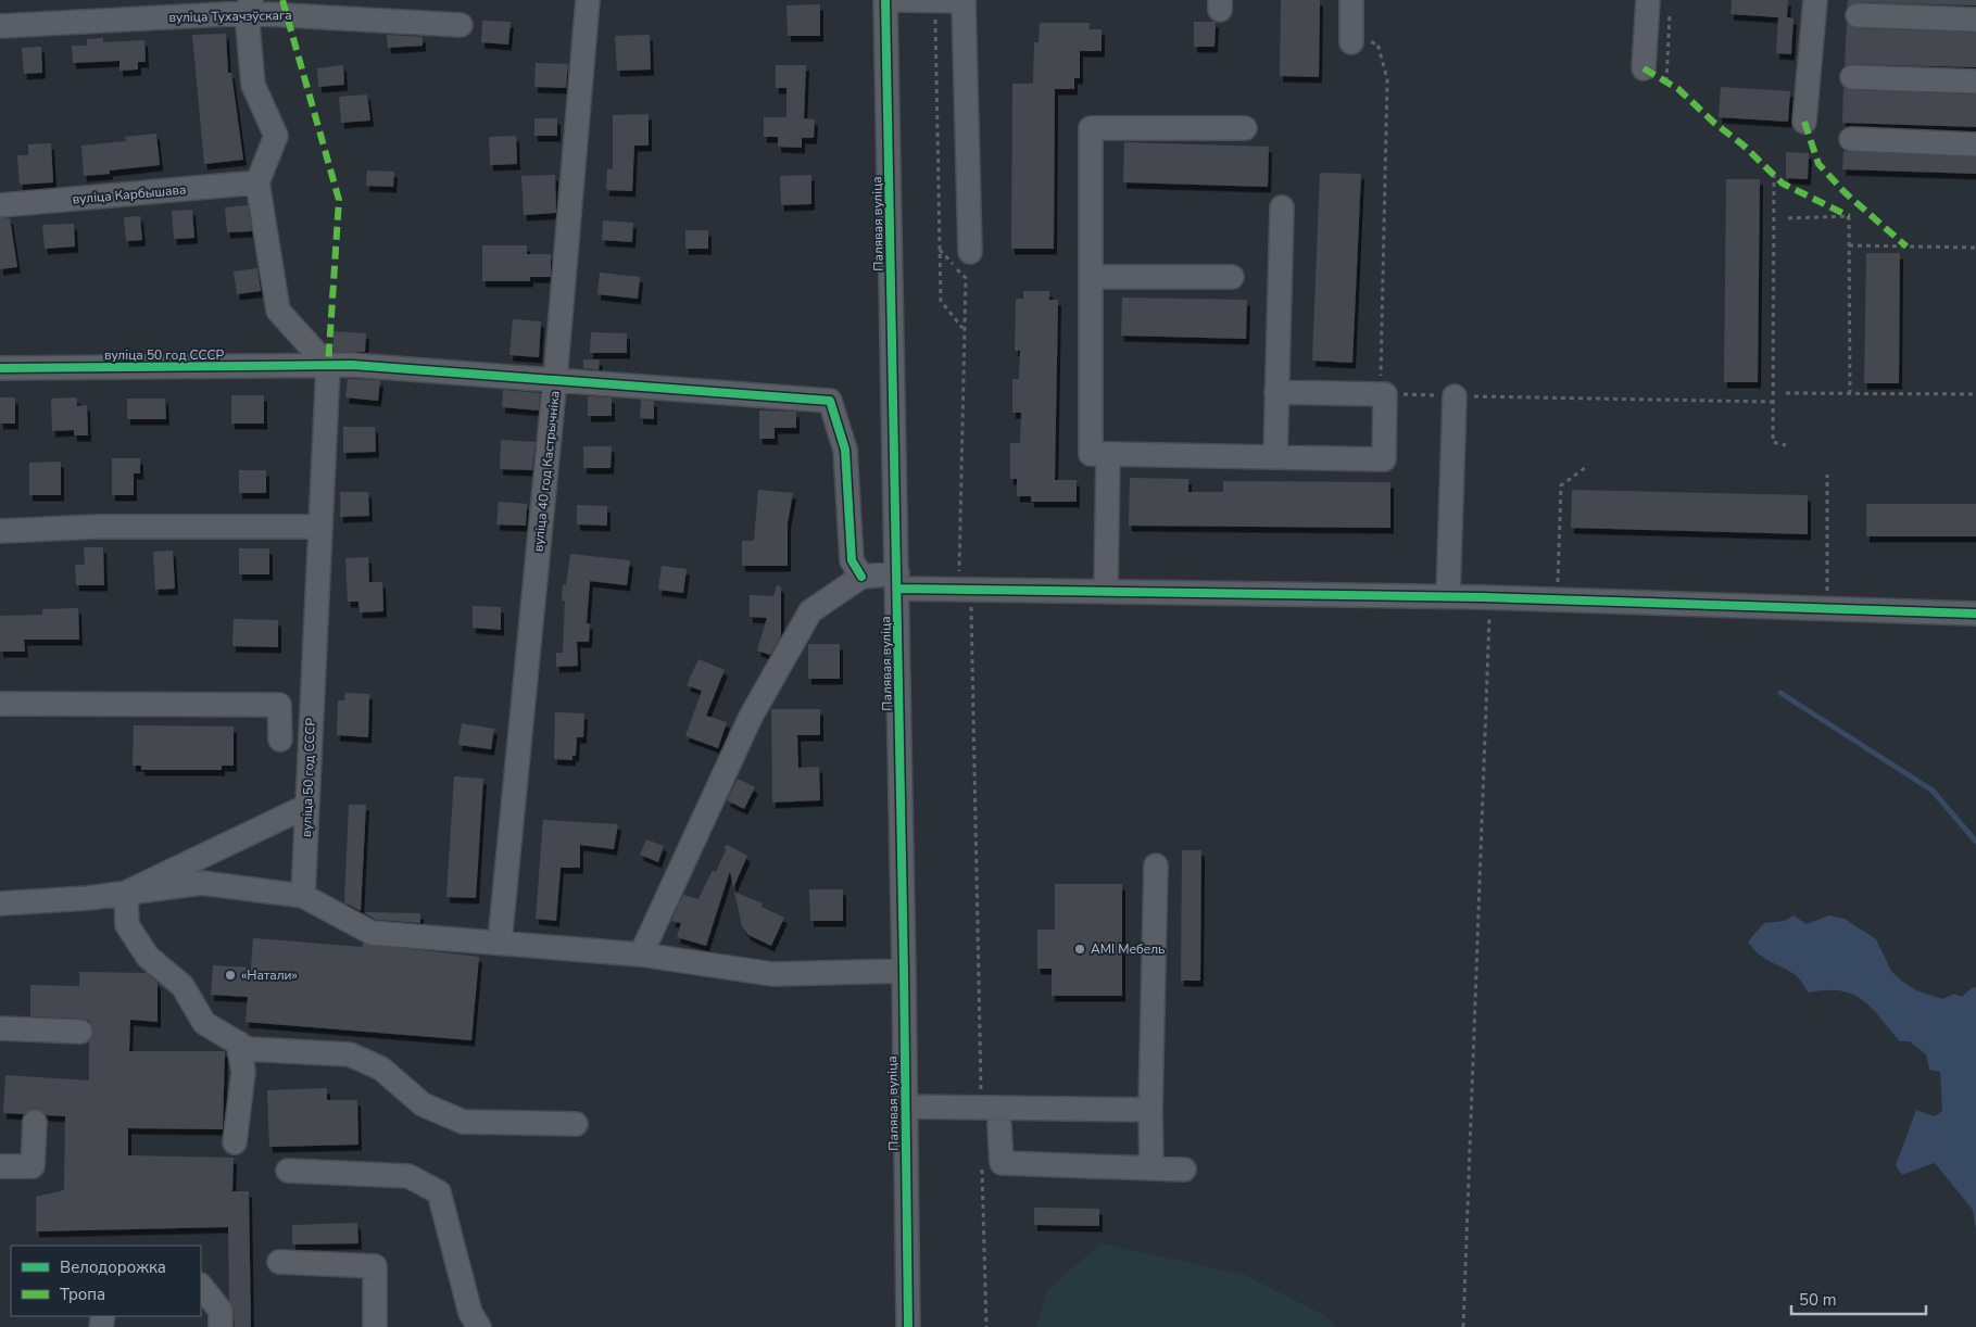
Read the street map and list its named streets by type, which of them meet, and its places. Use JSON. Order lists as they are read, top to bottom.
{
  "streets": {
    "street": [
      "вуліца Тухачэўскага",
      "вуліца Карбышава",
      "Палявая вуліца",
      "вуліца 50 год СССР",
      "вуліца 40 год Кастрычніка"
    ]
  },
  "places": ["AMI Мебель", "«Натали»"],
  "legend": ["Велодорожка", "Тропа"],
  "scale_bar": "50 m"
}
